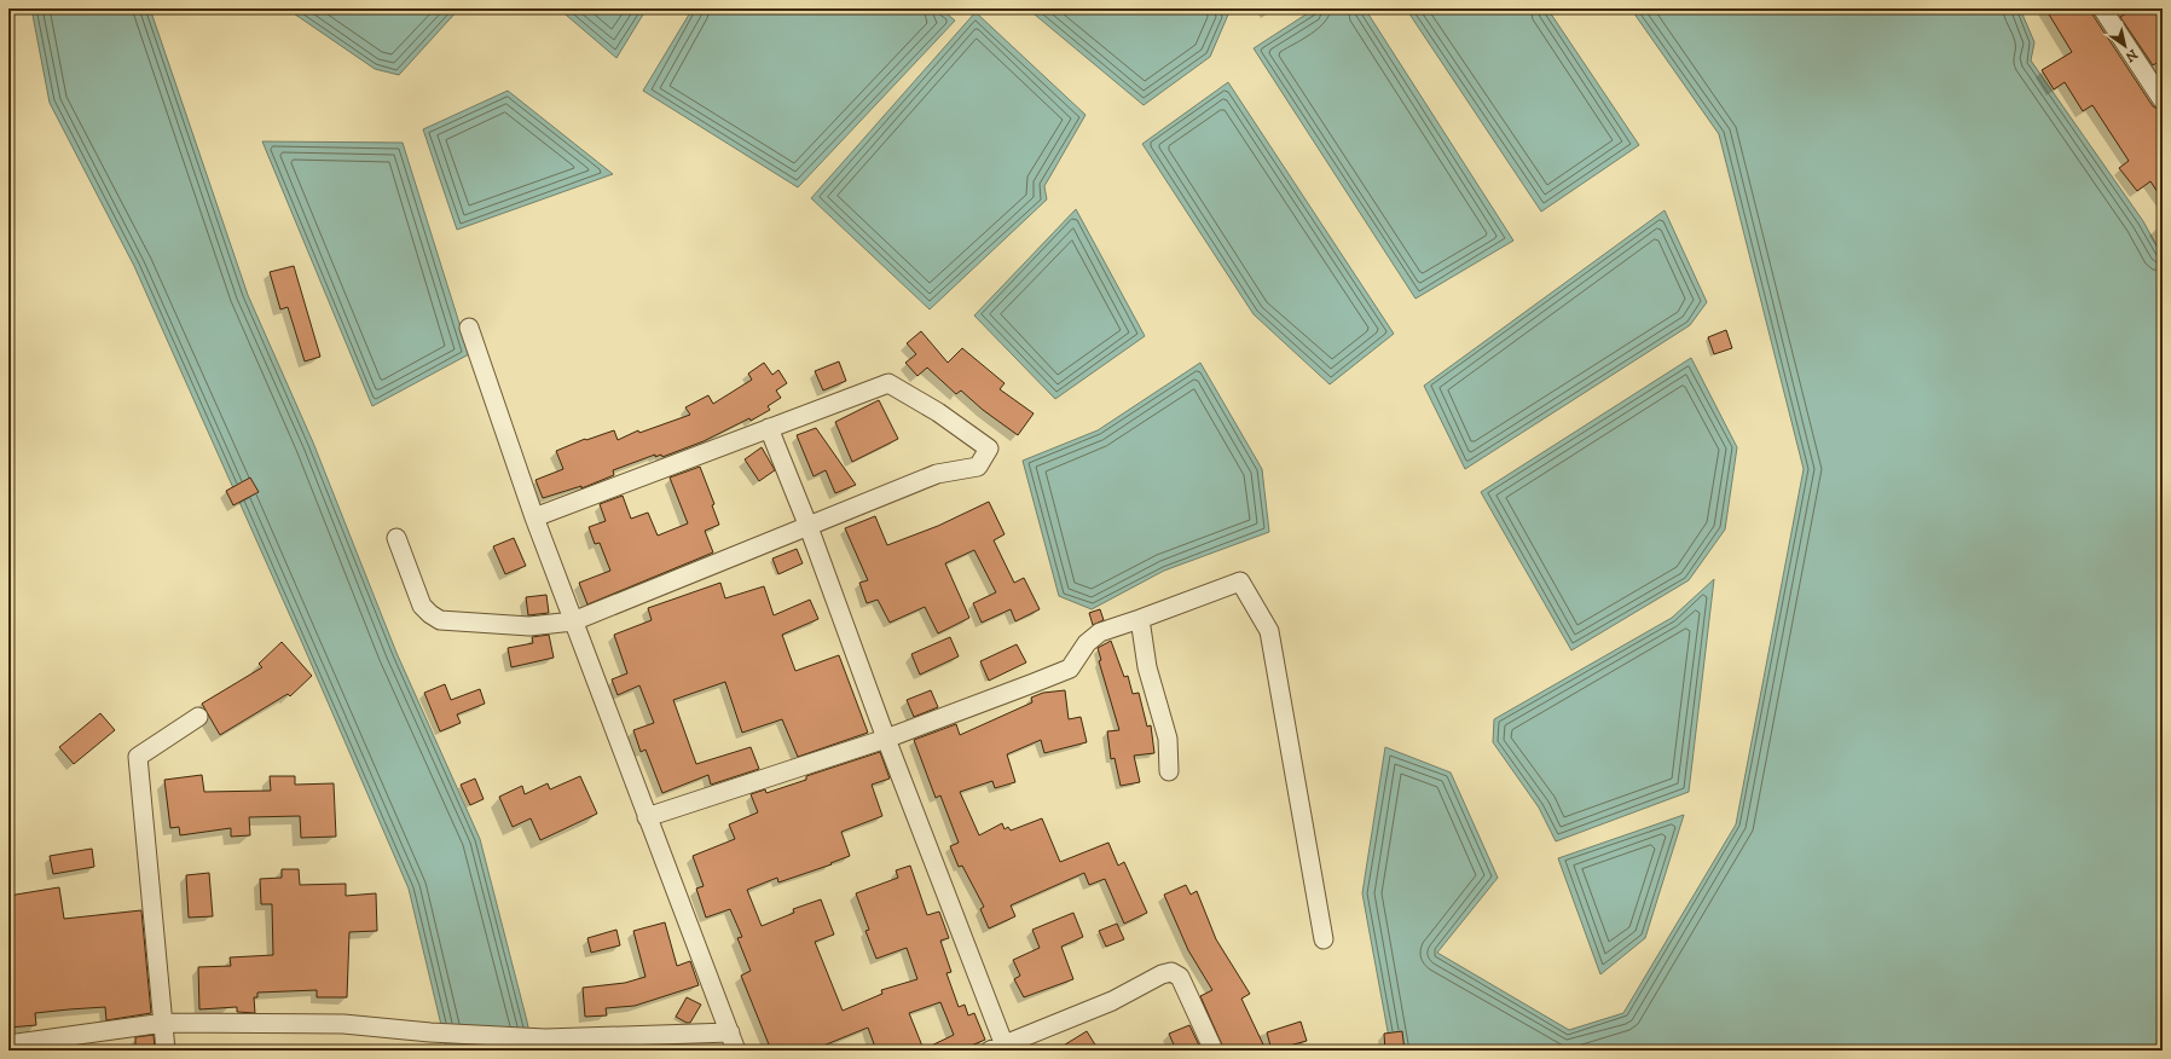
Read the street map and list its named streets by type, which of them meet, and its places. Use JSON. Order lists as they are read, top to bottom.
{
  "north": "bottom right"
}
